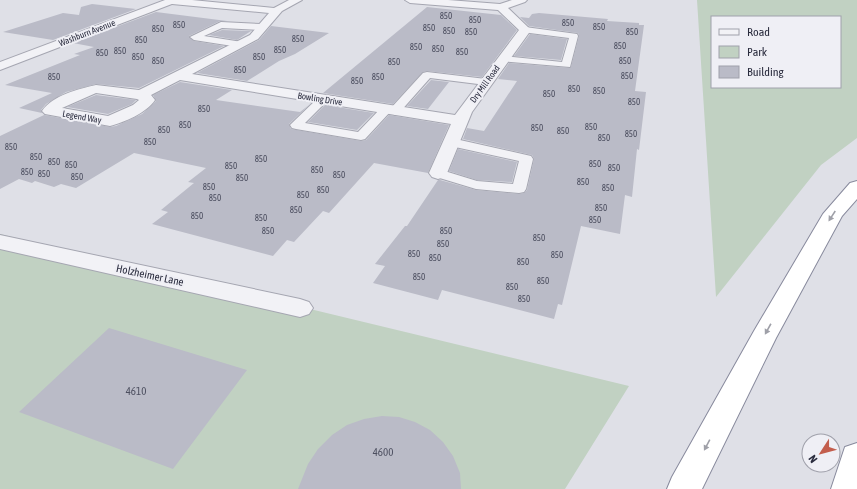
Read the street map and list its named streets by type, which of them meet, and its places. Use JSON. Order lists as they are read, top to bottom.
{
  "streets": {
    "street": [
      "Washburn Avenue",
      "Dry Mill Road",
      "Bowling Drive",
      "Legend Way",
      "Holzheimer Lane"
    ]
  },
  "crossings": [
    ["Dry Mill Road", "Bowling Drive"]
  ],
  "house_numbers": [
    "850",
    "850",
    "850",
    "850",
    "850",
    "850",
    "850",
    "850",
    "850",
    "850",
    "850",
    "850",
    "850",
    "850",
    "850",
    "850",
    "850",
    "850",
    "850",
    "850",
    "850",
    "850",
    "850",
    "850",
    "850",
    "850",
    "850",
    "850",
    "850",
    "850",
    "850",
    "850",
    "850",
    "850",
    "850",
    "850",
    "850",
    "850",
    "850",
    "850",
    "850",
    "850",
    "850",
    "850",
    "850",
    "850",
    "850",
    "850",
    "850",
    "850",
    "850",
    "850",
    "850",
    "850",
    "850",
    "850",
    "850",
    "850",
    "850",
    "850",
    "850",
    "850",
    "850",
    "850",
    "850",
    "850",
    "850",
    "850",
    "850",
    "850",
    "850",
    "850",
    "850",
    "850",
    "850",
    "850",
    "850",
    "850",
    "850",
    "4610",
    "4600"
  ],
  "legend": ["Road", "Park", "Building"],
  "north": "bottom left"
}
